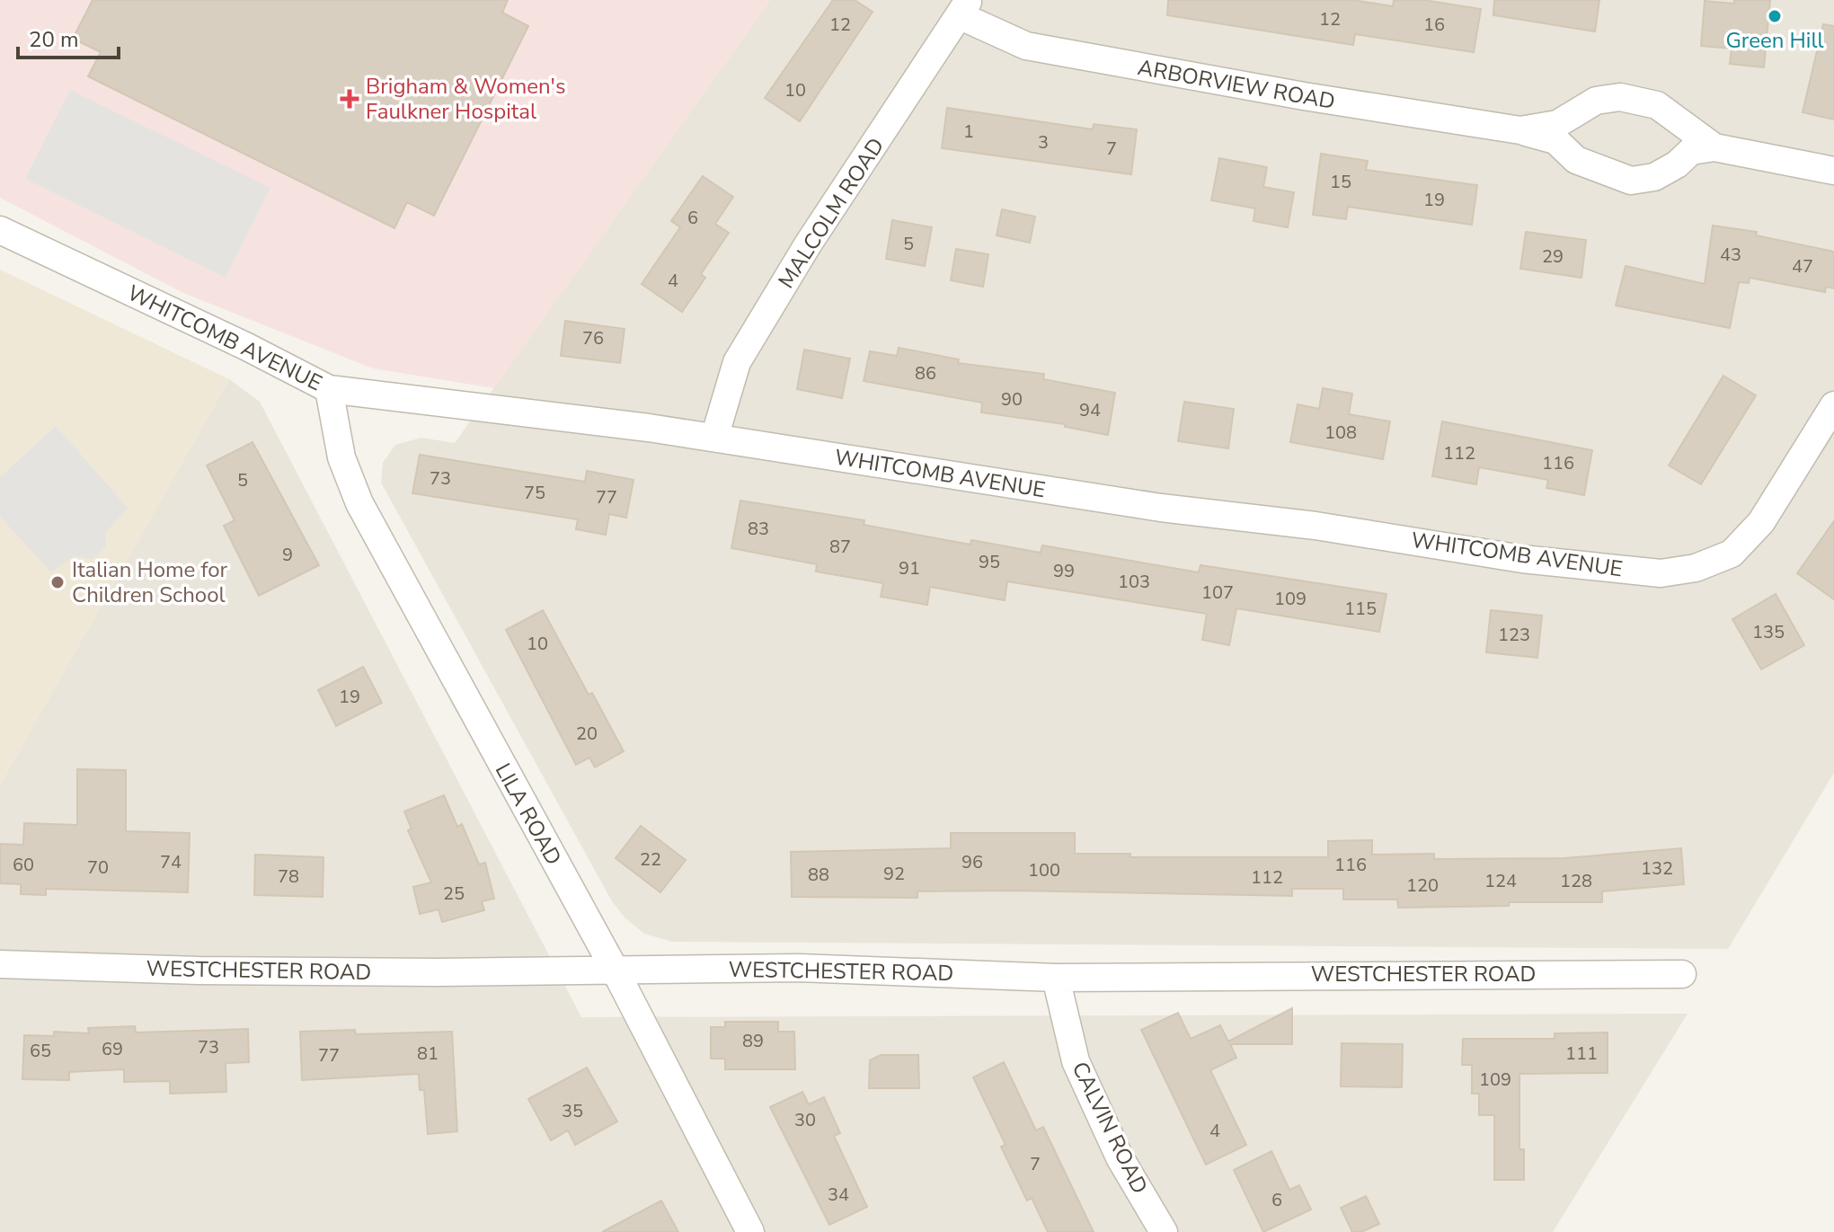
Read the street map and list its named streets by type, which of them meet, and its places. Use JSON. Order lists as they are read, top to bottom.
{
  "streets": {
    "street": [
      "ARBORVIEW ROAD",
      "MALCOLM ROAD",
      "WHITCOMB AVENUE",
      "LILA ROAD",
      "WESTCHESTER ROAD",
      "CALVIN ROAD"
    ]
  },
  "crossings": [
    ["ARBORVIEW ROAD", "MALCOLM ROAD"],
    ["MALCOLM ROAD", "WHITCOMB AVENUE"],
    ["WHITCOMB AVENUE", "LILA ROAD"],
    ["LILA ROAD", "WESTCHESTER ROAD"],
    ["WESTCHESTER ROAD", "CALVIN ROAD"]
  ],
  "places": {
    "other": ["Green Hill", "Italian Home for Children School"],
    "health": ["Brigham & Women's Faulkner Hospital"]
  },
  "house_numbers": [
    "12",
    "12",
    "16",
    "10",
    "1",
    "3",
    "7",
    "15",
    "19",
    "6",
    "5",
    "43",
    "29",
    "47",
    "4",
    "76",
    "86",
    "90",
    "94",
    "108",
    "112",
    "116",
    "73",
    "5",
    "75",
    "77",
    "83",
    "87",
    "9",
    "95",
    "91",
    "99",
    "103",
    "107",
    "109",
    "115",
    "135",
    "123",
    "10",
    "19",
    "20",
    "22",
    "74",
    "96",
    "60",
    "116",
    "70",
    "132",
    "100",
    "92",
    "88",
    "78",
    "112",
    "124",
    "128",
    "120",
    "25",
    "89",
    "73",
    "69",
    "65",
    "81",
    "111",
    "77",
    "109",
    "35",
    "30",
    "4",
    "7",
    "34",
    "6"
  ],
  "scale_bar": "20 m"
}
